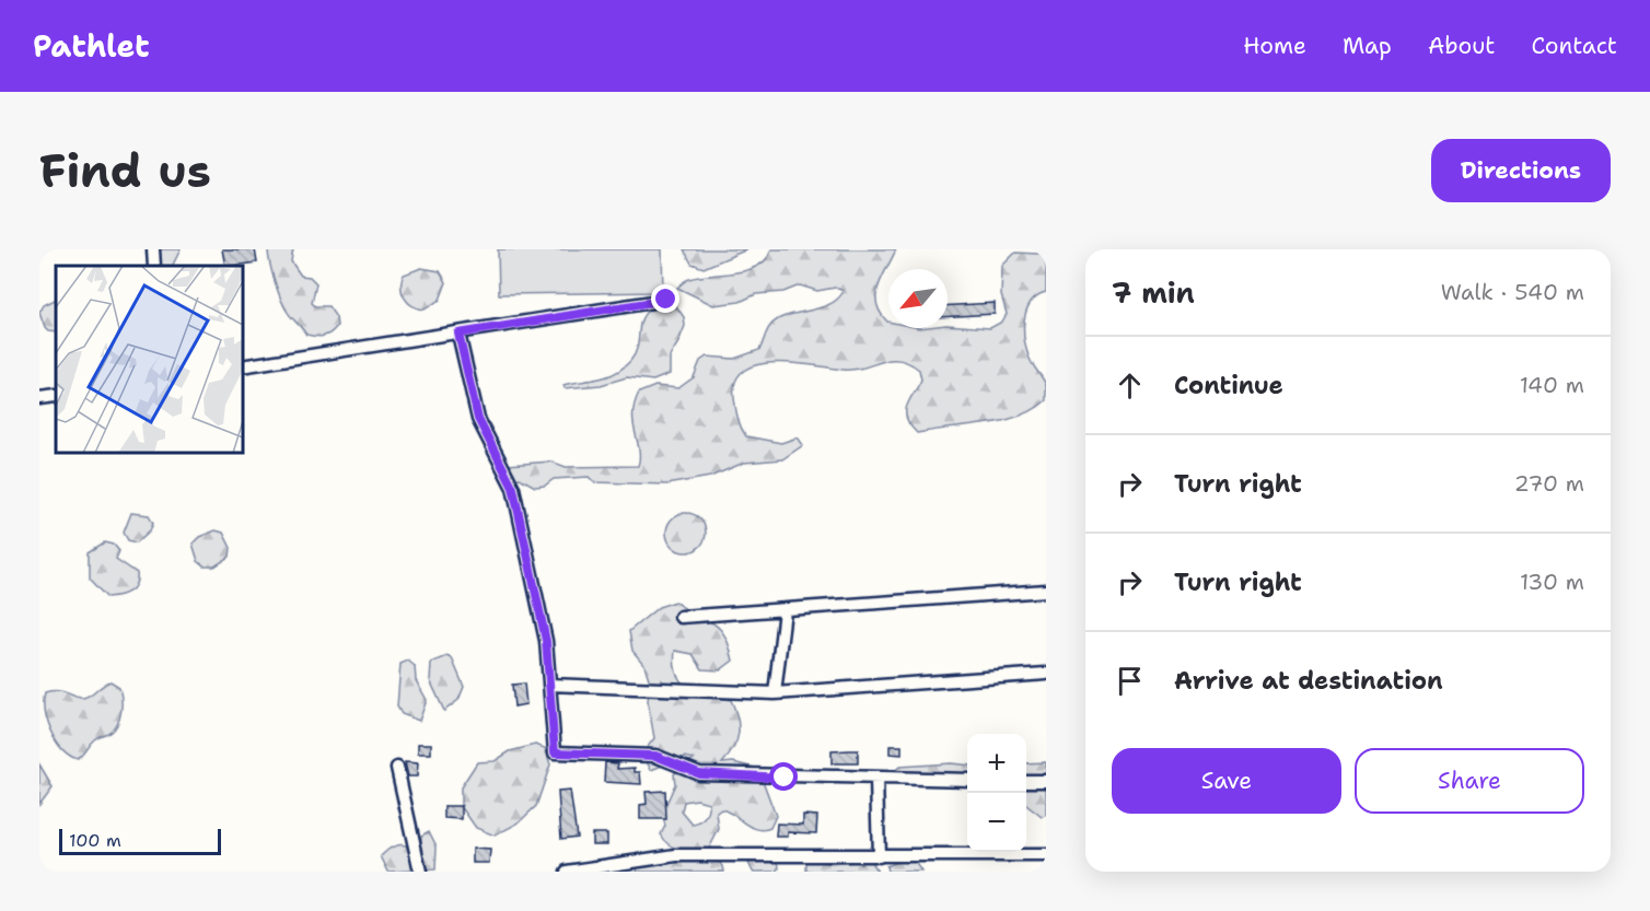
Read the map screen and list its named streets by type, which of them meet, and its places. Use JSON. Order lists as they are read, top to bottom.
{
  "scale_bar": "100 m",
  "north": "bottom left",
  "page": {
    "header": "Pathlet",
    "nav": [
      "Home",
      "Map",
      "About",
      "Contact"
    ],
    "buttons": [
      "Directions",
      ["Save", "Share"]
    ],
    "title": "Find us",
    "heading": ["7 min", "Walk · 540 m"],
    "list": [
      ["Continue", "140 m"],
      ["Turn right", "270 m"],
      ["Turn right", "130 m"],
      "Arrive at destination"
    ],
    "map_buttons": ["+", "−"],
    "scale": "100 m"
  }
}
